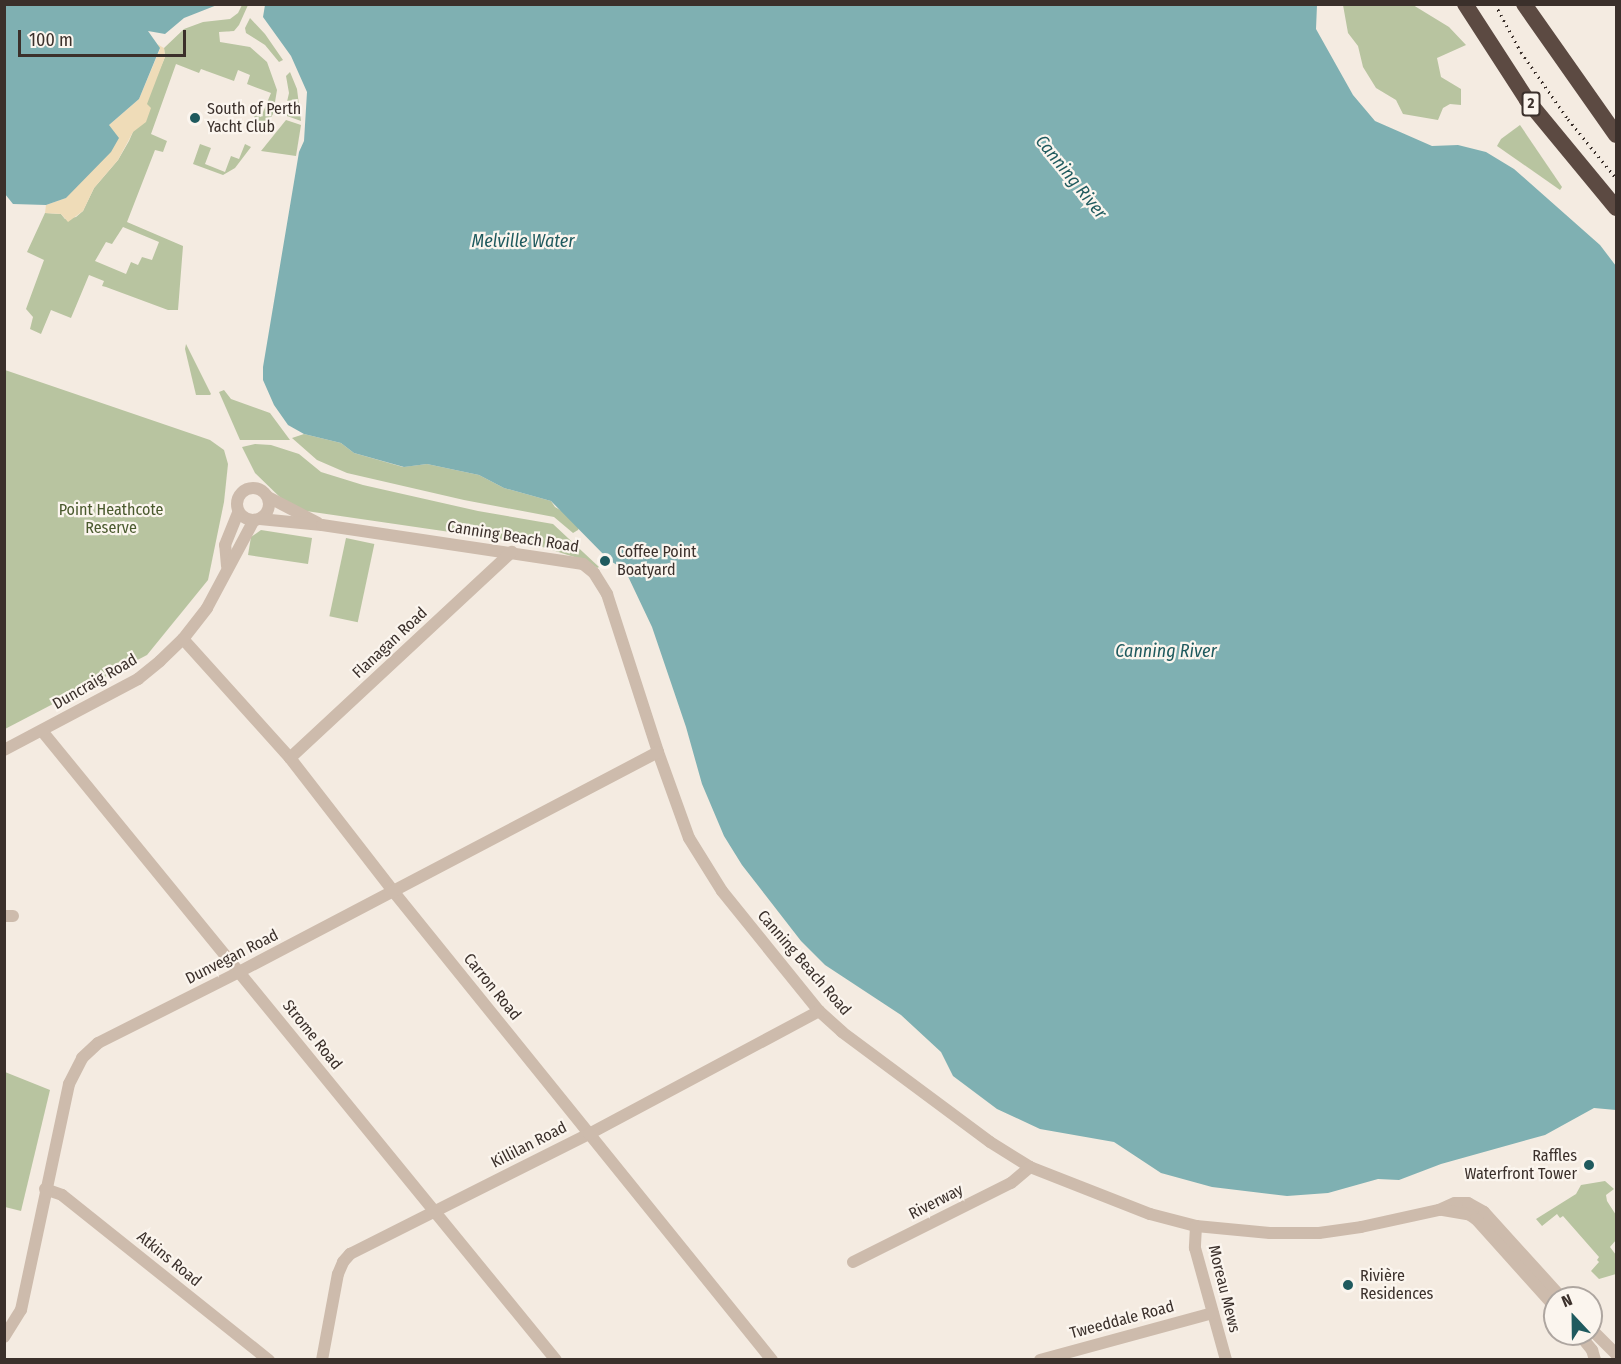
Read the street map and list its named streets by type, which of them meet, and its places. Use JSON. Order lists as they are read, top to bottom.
{
  "streets": {
    "highway": ["2"],
    "street": [
      "Canning Beach Road",
      "Flanagan Road",
      "Duncraig Road",
      "Dunvegan Road",
      "Carron Road",
      "Strome Road",
      "Killilan Road",
      "Riverway",
      "Atkins Road",
      "Moreau Mews",
      "Tweeddale Road"
    ]
  },
  "crossings": [
    ["Canning Beach Road", "Flanagan Road"],
    ["Canning Beach Road", "Duncraig Road"],
    ["Canning Beach Road", "Dunvegan Road"],
    ["Canning Beach Road", "Killilan Road"],
    ["Canning Beach Road", "Riverway"],
    ["Canning Beach Road", "Moreau Mews"],
    ["Flanagan Road", "Carron Road"],
    ["Duncraig Road", "Carron Road"],
    ["Duncraig Road", "Strome Road"],
    ["Dunvegan Road", "Carron Road"],
    ["Dunvegan Road", "Strome Road"],
    ["Dunvegan Road", "Atkins Road"],
    ["Carron Road", "Killilan Road"],
    ["Strome Road", "Killilan Road"],
    ["Moreau Mews", "Tweeddale Road"]
  ],
  "water": ["Canning River", "Melville Water"],
  "parks": ["Point Heathcote Reserve"],
  "places": [
    "South of Perth Yacht Club",
    "Coffee Point Boatyard",
    "Raffles Waterfront Tower",
    "Rivière Residences"
  ],
  "scale_bar": "100 m",
  "north": "top"
}
